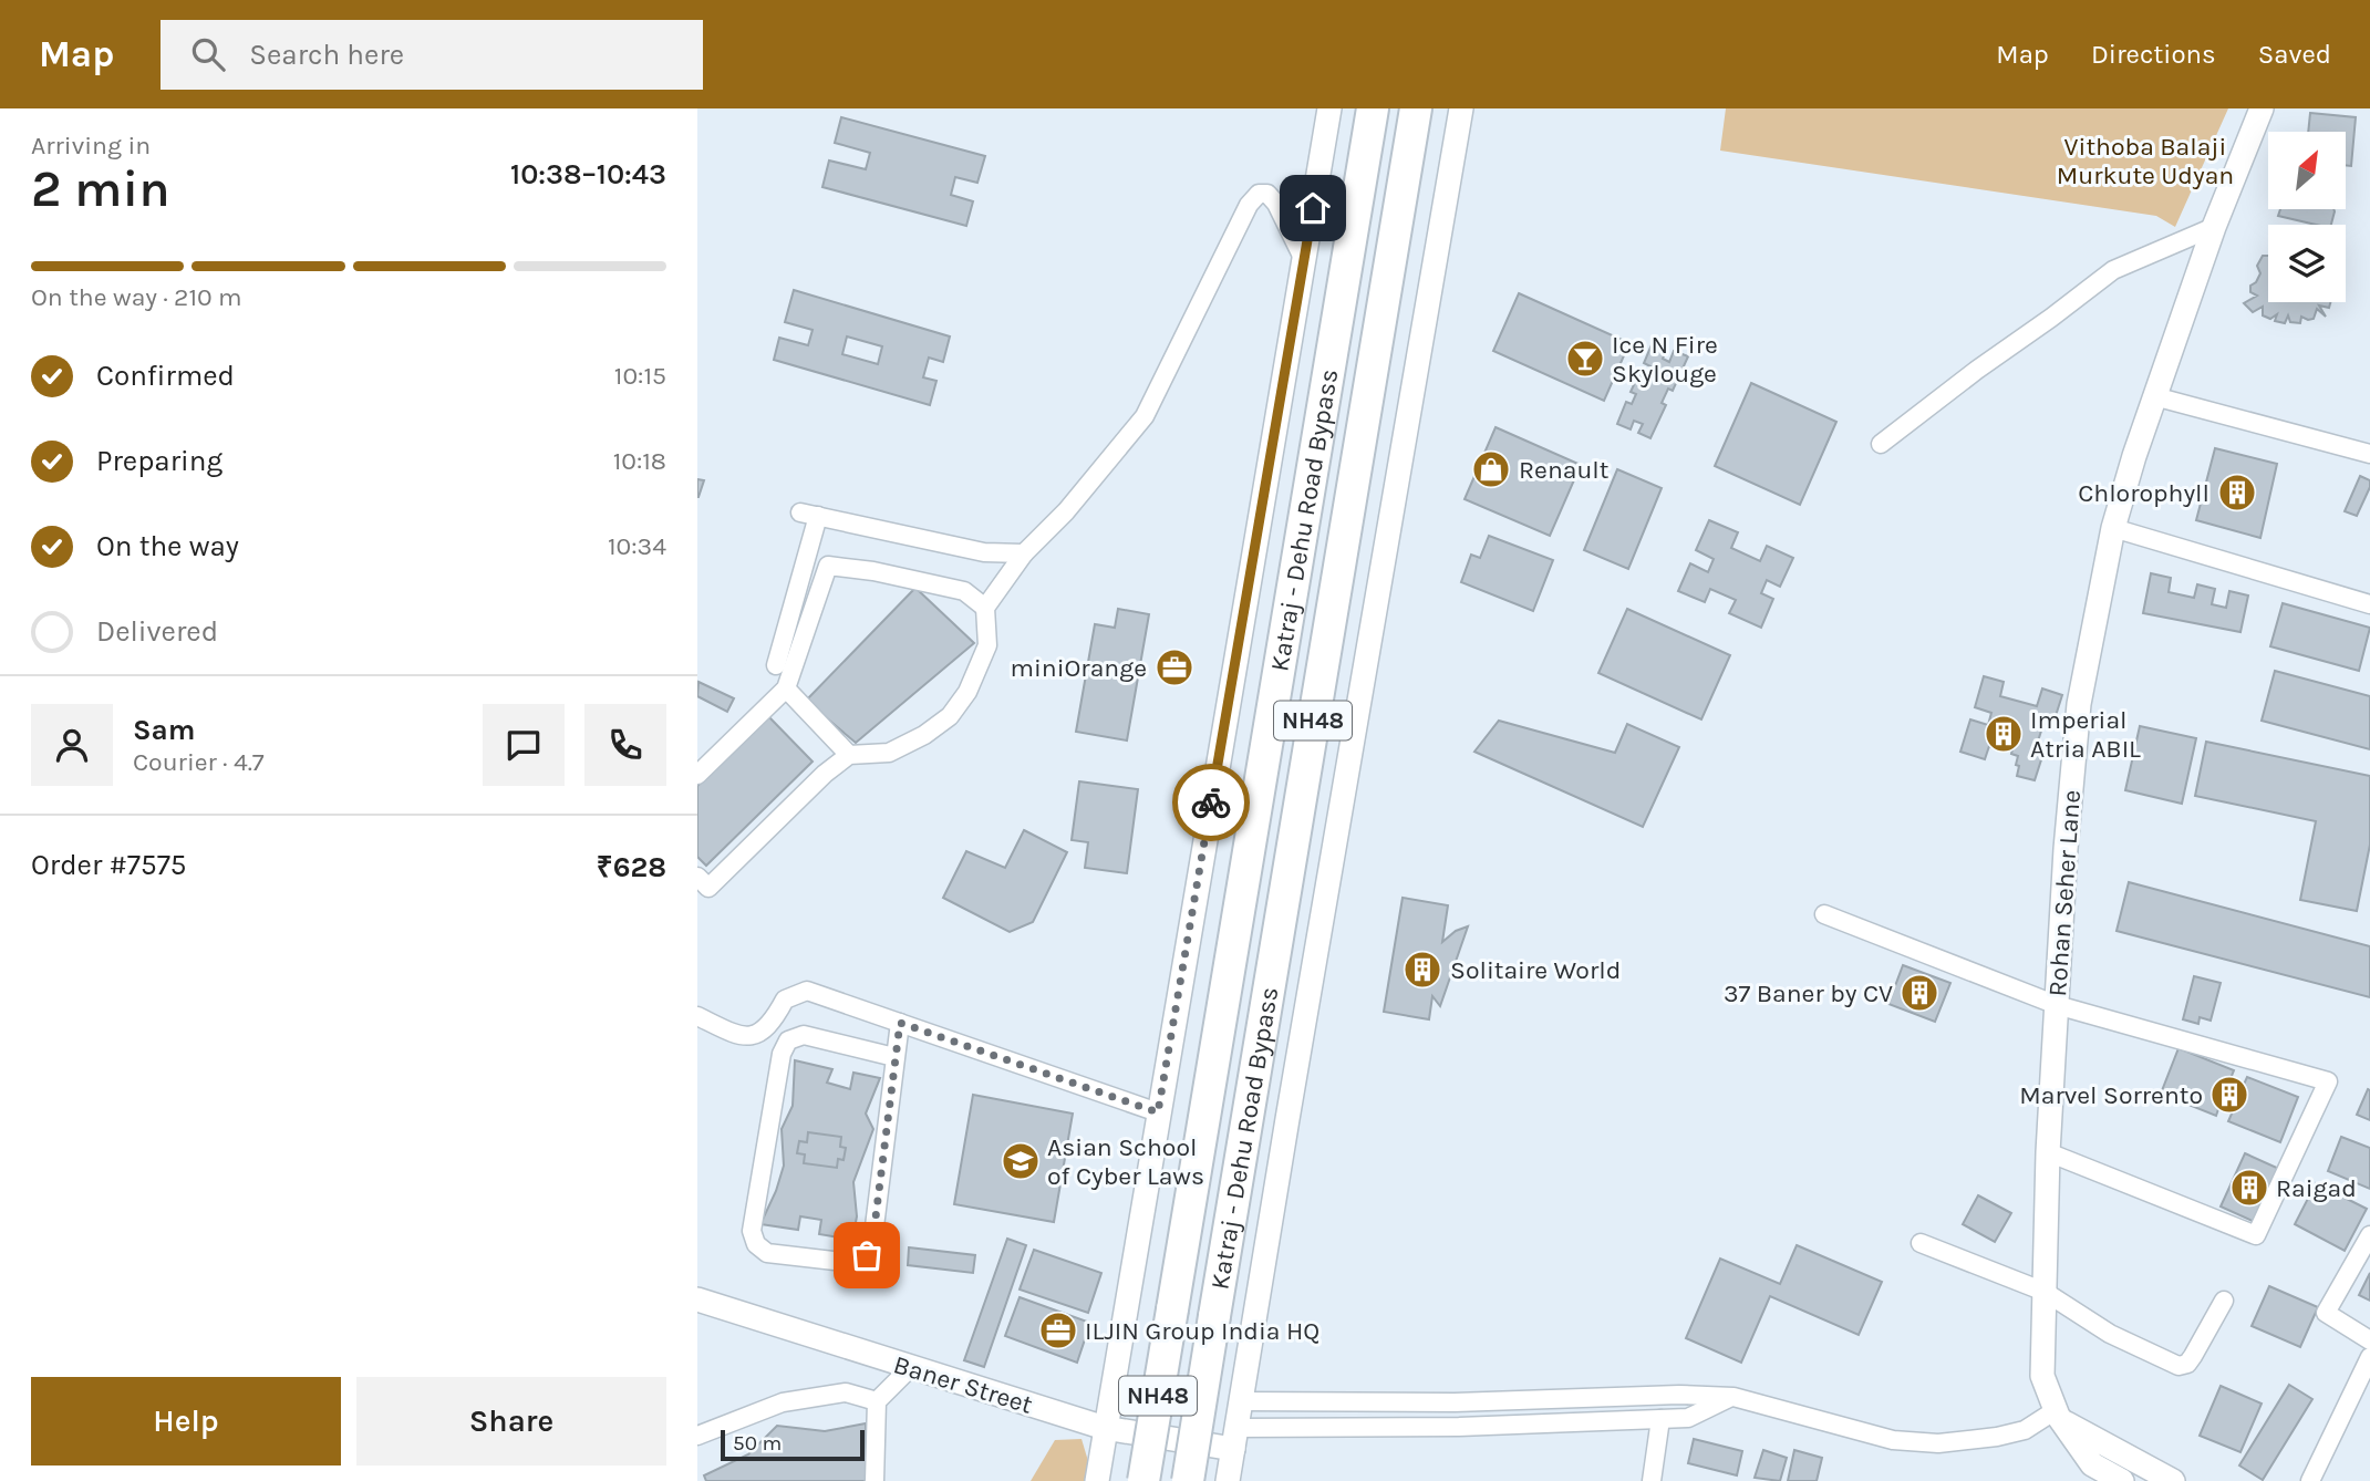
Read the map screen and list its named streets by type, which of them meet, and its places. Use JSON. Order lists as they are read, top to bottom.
{
  "streets": {
    "highway": ["Katraj - Dehu Road Bypass", "NH48"],
    "street": ["Rohan Seher Lane", "Baner Street"]
  },
  "parks": ["Vithoba Balaji Murkute Udyan"],
  "places": {
    "bar": ["Ice N Fire Skylouge"],
    "shop": ["Renault"],
    "building": [
      "Chlorophyll",
      "Imperial Atria ABIL",
      "Solitaire World",
      "37 Baner by CV",
      "Marvel Sorrento",
      "Raigad"
    ],
    "office": ["miniOrange", "ILJIN Group India HQ"],
    "school or university": ["Asian School of Cyber Laws"]
  },
  "scale_bar": "50 m",
  "north": "top right",
  "page": {
    "header": "Map",
    "search": "Search here",
    "nav": ["Map", "Directions", "Saved"],
    "heading": ["2 min", "Arriving in", "10:38–10:43"],
    "panel": [
      "Sam",
      "Courier · 4.7",
      "Order #7575",
      "₹628"
    ],
    "bar": "On the way · 210 m",
    "list": [
      ["Confirmed", "10:15"],
      ["Preparing", "10:18"],
      ["On the way", "10:34"],
      "Delivered"
    ],
    "buttons": ["Help", "Share"],
    "scale": "50 m"
  }
}
